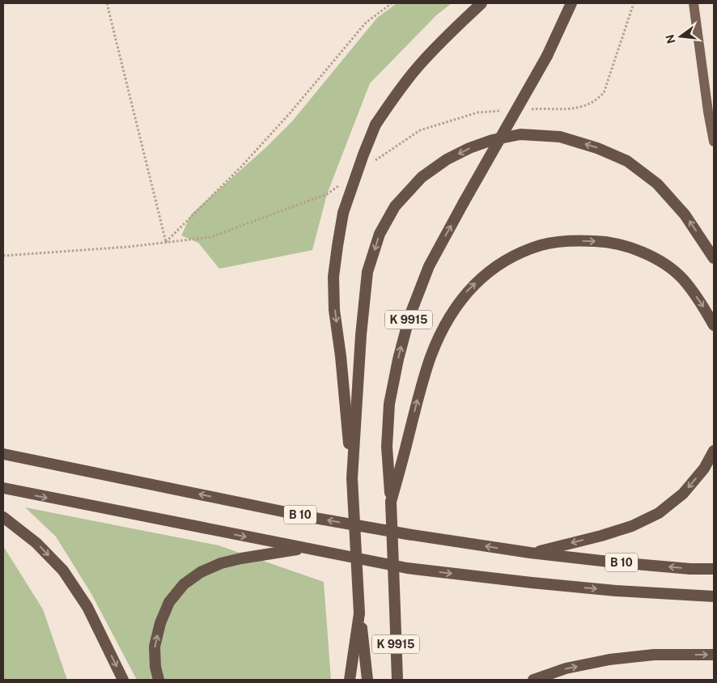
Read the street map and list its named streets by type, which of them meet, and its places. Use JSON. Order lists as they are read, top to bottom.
{
  "streets": {
    "highway": ["K 9915", "B 10"]
  },
  "north": "left"
}
